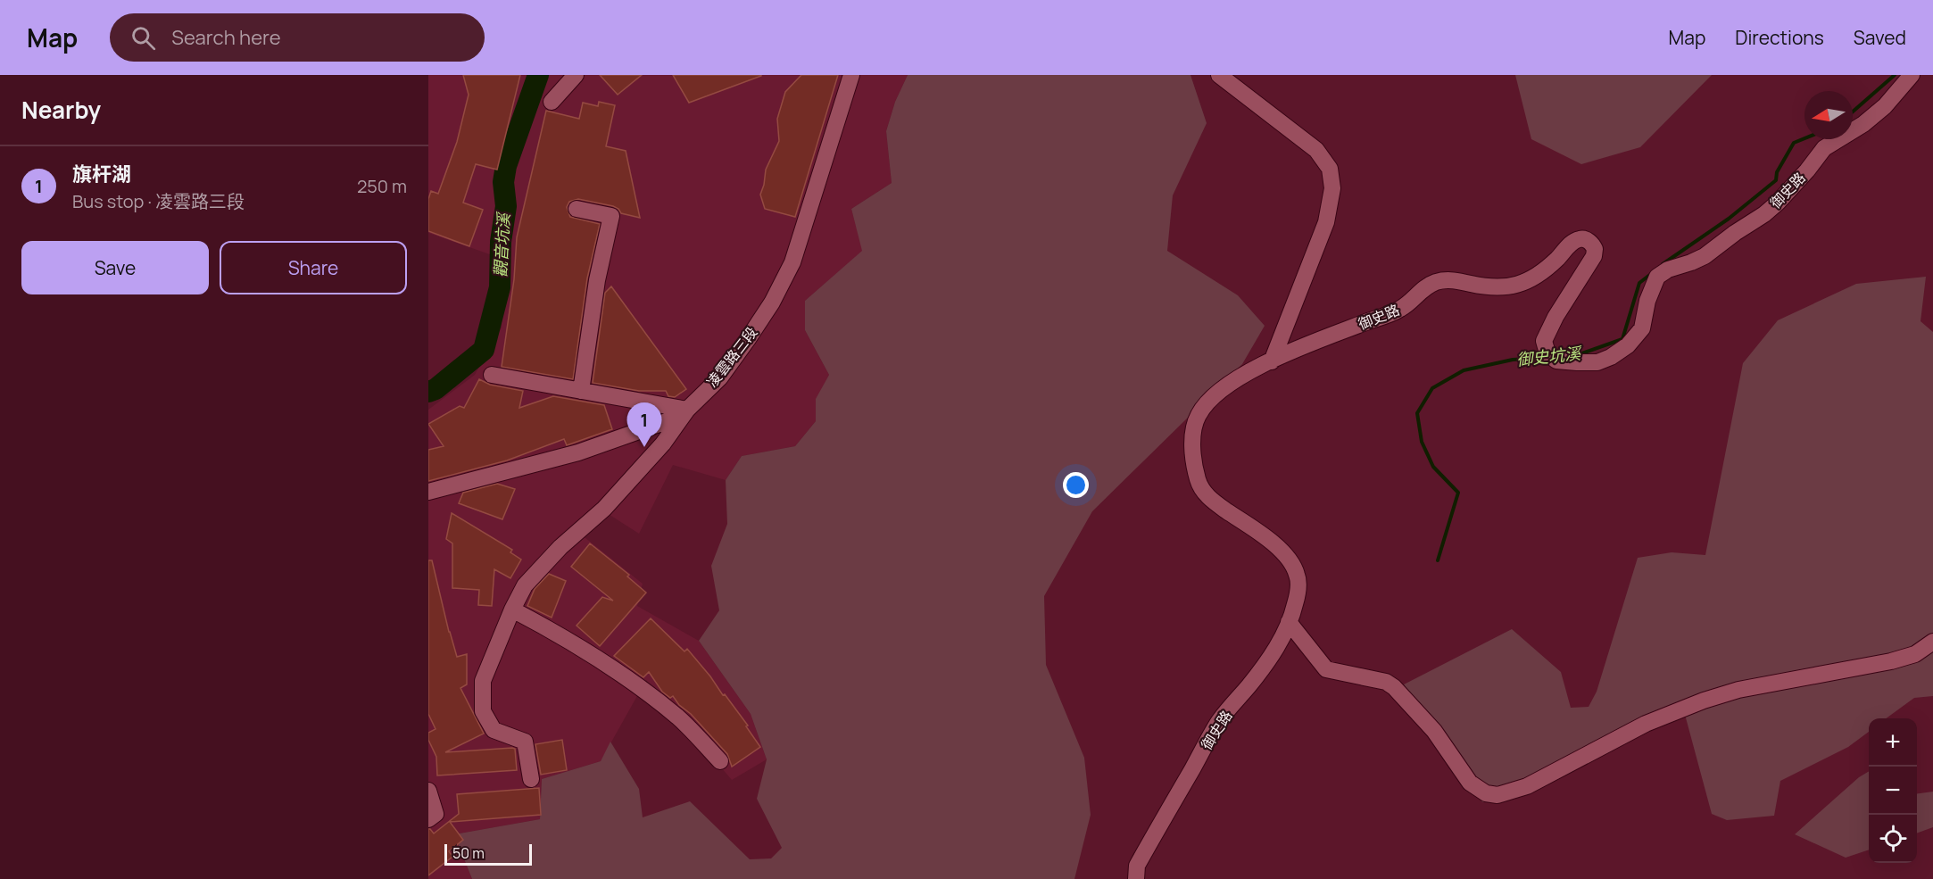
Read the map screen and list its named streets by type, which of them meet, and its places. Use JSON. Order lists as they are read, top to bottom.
{
  "streets": {
    "street": ["御史路", "凌雲路三段"]
  },
  "water": ["觀音坑溪", "御史坑溪"],
  "scale_bar": "50 m",
  "north": "left",
  "page": {
    "header": "Map",
    "search": "Search here",
    "nav": ["Map", "Directions", "Saved"],
    "heading": "Nearby",
    "list": [
      {
        "mark": "1",
        "name": "旗杆湖",
        "note": "Bus stop · 凌雲路三段",
        "value": "250 m"
      }
    ],
    "buttons": ["Save", "Share"],
    "pins": "1",
    "map_buttons": ["+", "−"],
    "scale": "50 m"
  }
}
